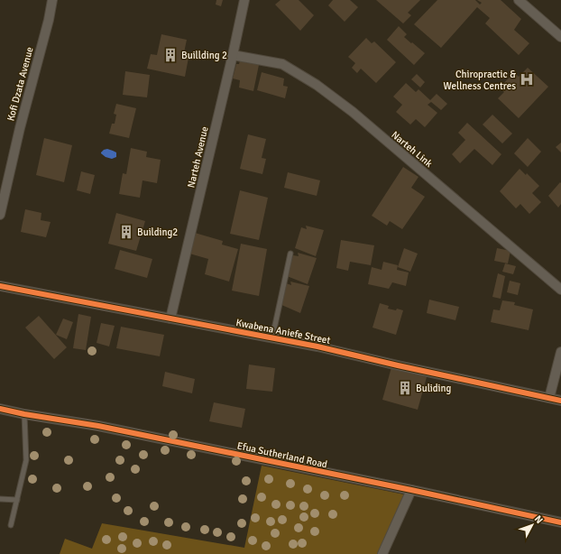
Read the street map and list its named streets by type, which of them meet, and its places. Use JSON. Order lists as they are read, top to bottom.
{
  "streets": {
    "street": [
      "Kofi Dzata Avenue",
      "Narteh Link",
      "Narteh Avenue",
      "Kwabena Aniefe Street",
      "Efua Sutherland Road"
    ]
  },
  "crossings": [
    ["Narteh Link", "Narteh Avenue"],
    ["Narteh Avenue", "Kwabena Aniefe Street"]
  ],
  "places": {
    "building": ["Buillding 2", "Building2", "Buliding"],
    "hospital": ["Chiropractic & Wellness Centres"]
  },
  "north": "top right"
}
